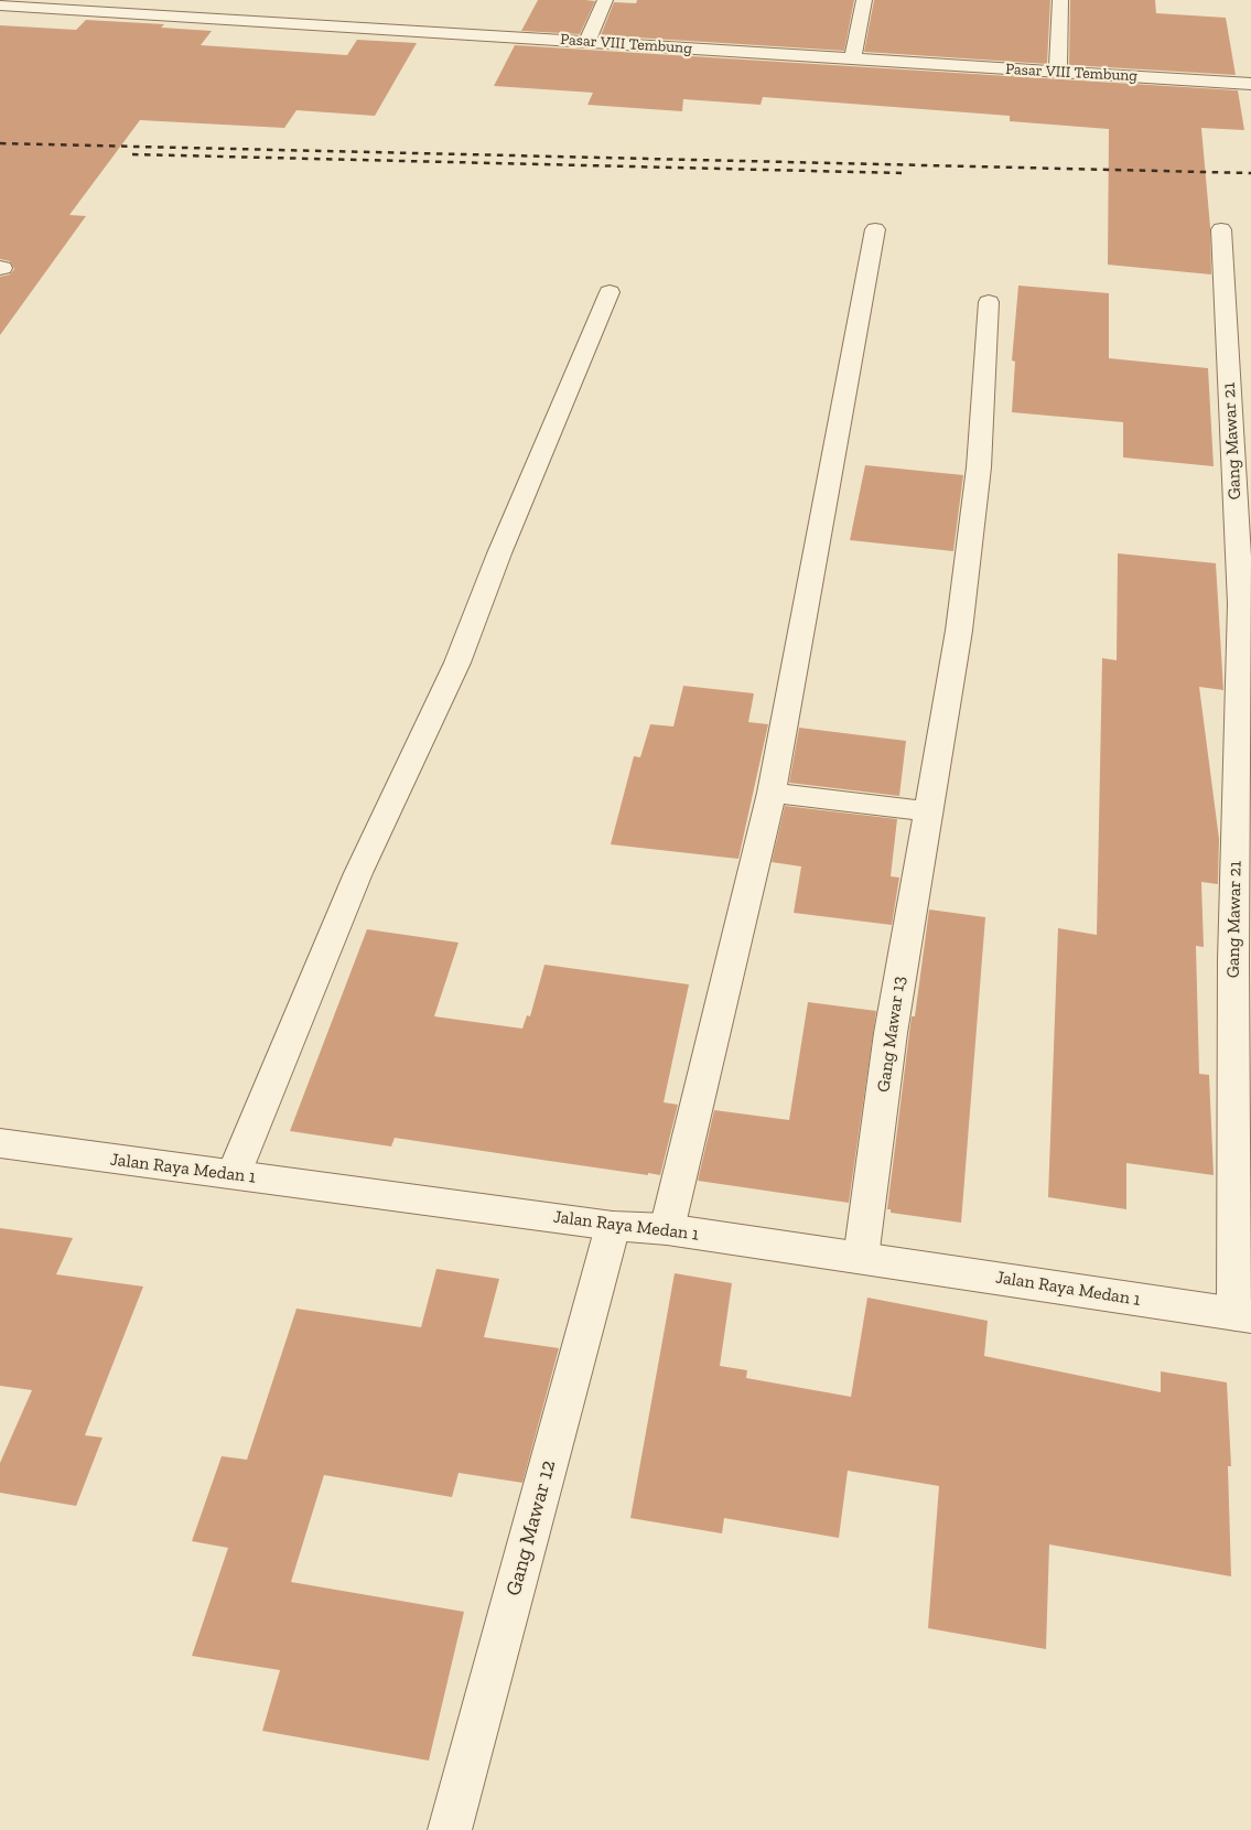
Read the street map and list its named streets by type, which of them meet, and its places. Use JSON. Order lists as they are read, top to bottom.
{
  "streets": {
    "street": [
      "Pasar VIII Tembung",
      "Gang Mawar 21",
      "Gang Mawar 13",
      "Jalan Raya Medan 1",
      "Gang Mawar 12"
    ]
  },
  "crossings": [
    ["Gang Mawar 21", "Jalan Raya Medan 1"],
    ["Gang Mawar 13", "Jalan Raya Medan 1"],
    ["Jalan Raya Medan 1", "Gang Mawar 12"]
  ]
}
